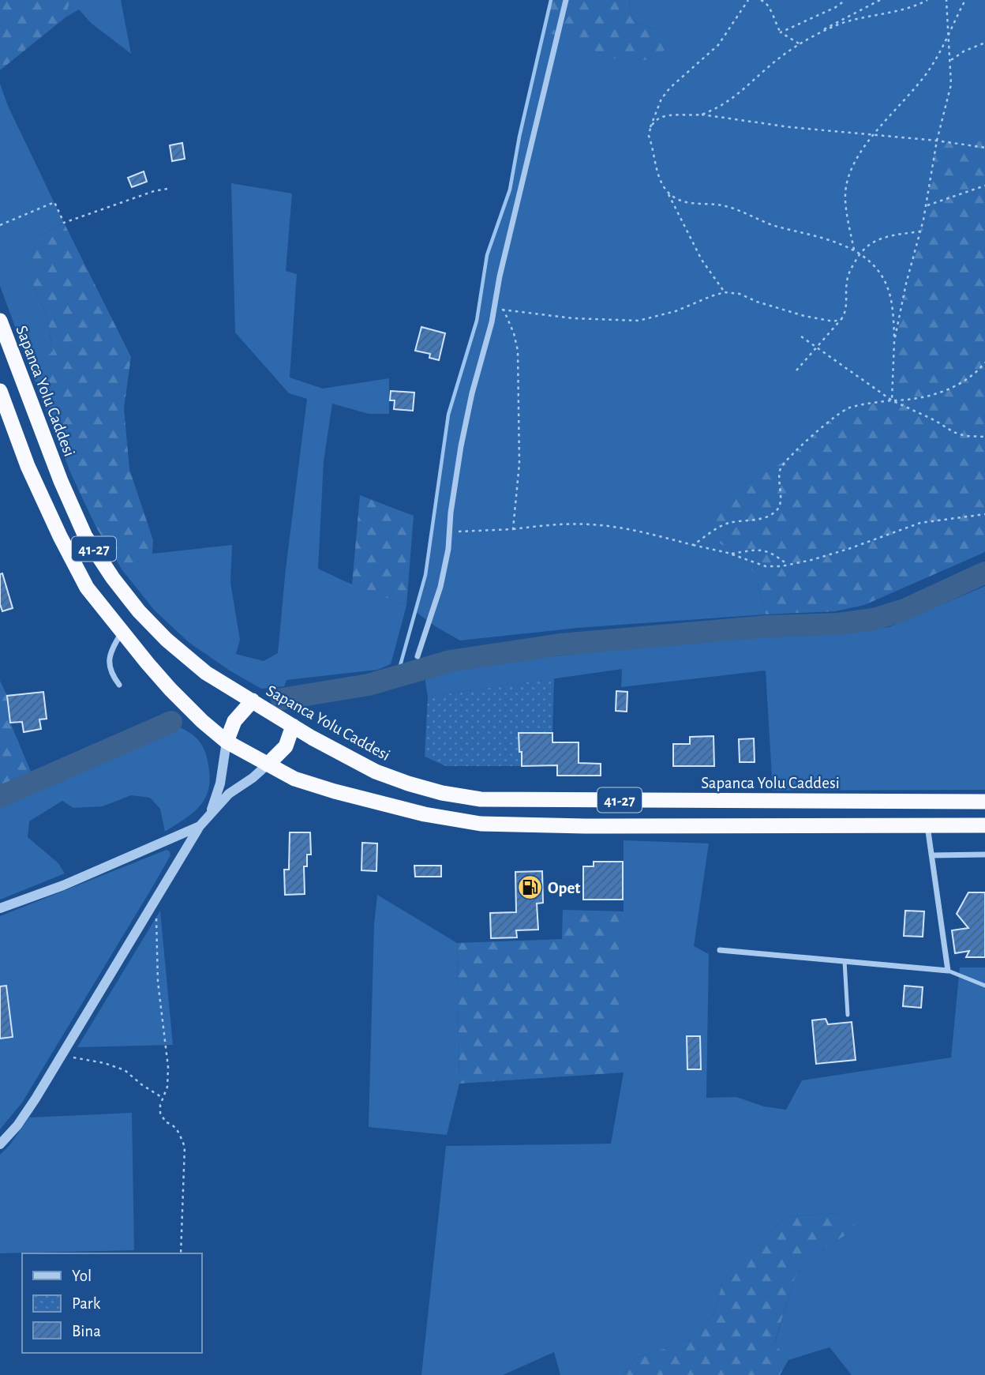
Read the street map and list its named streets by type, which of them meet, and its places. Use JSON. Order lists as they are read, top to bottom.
{
  "streets": {
    "highway": ["Sapanca Yolu Caddesi", "41-27"]
  },
  "places": {
    "fuel station": ["Opet"]
  },
  "legend": ["Yol", "Park", "Bina"]
}
